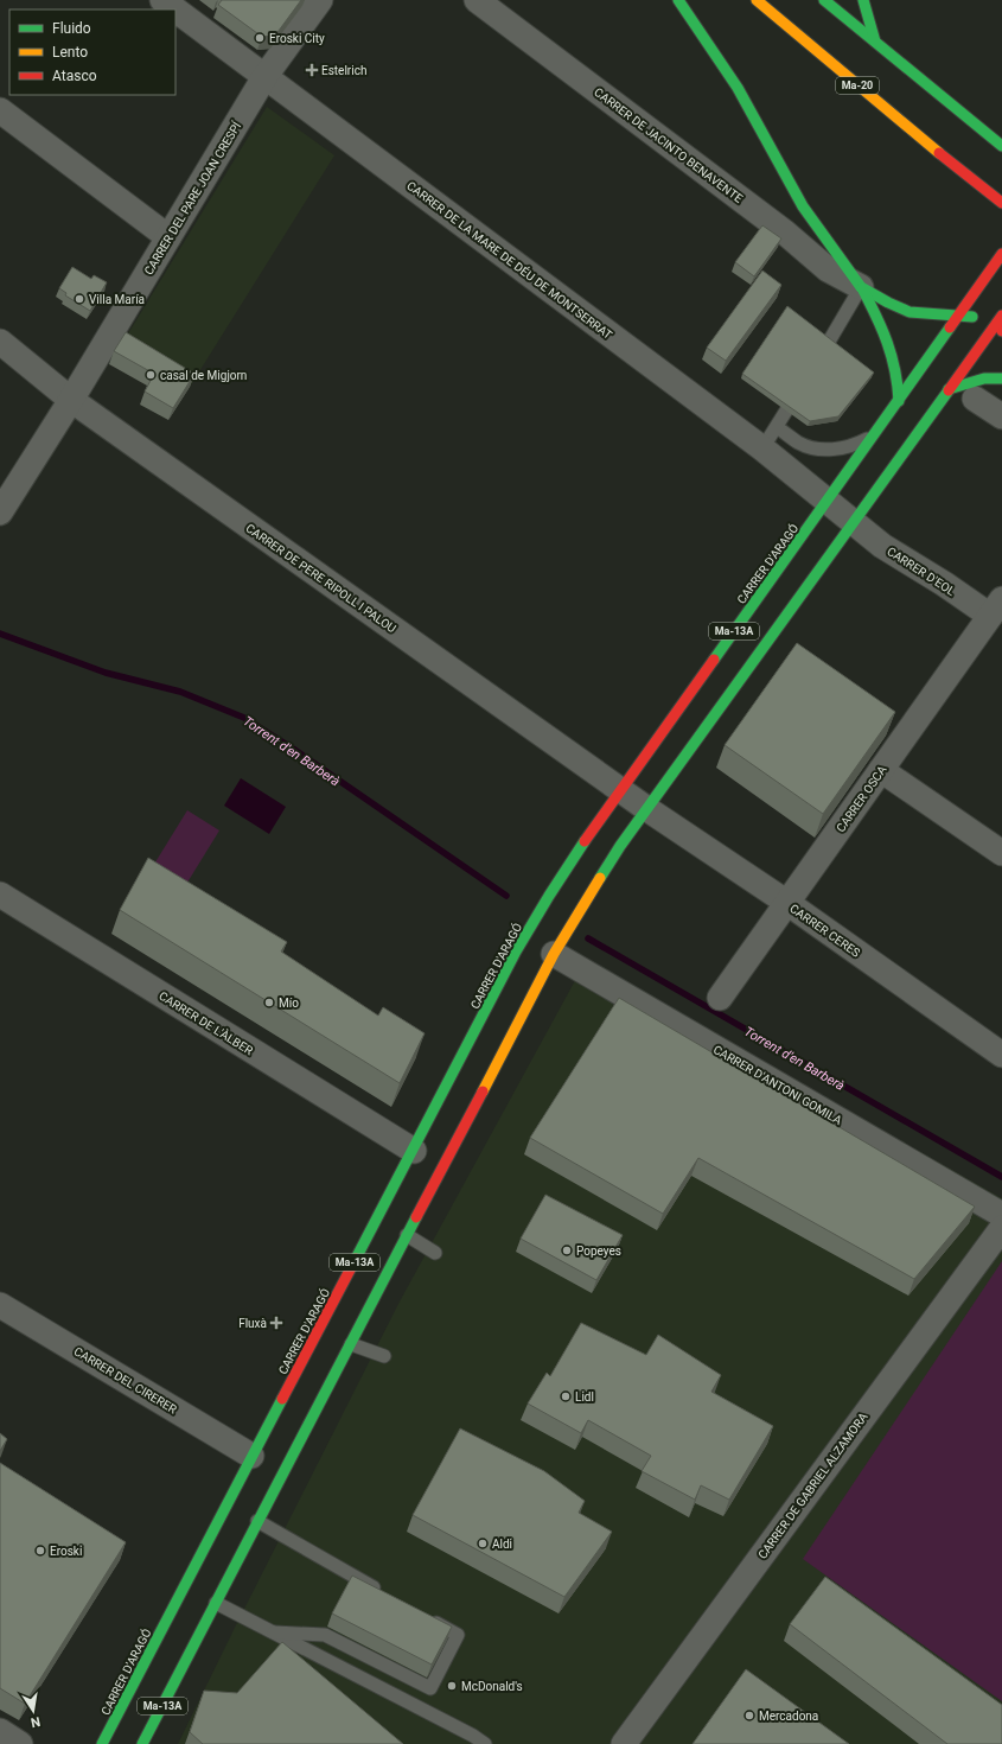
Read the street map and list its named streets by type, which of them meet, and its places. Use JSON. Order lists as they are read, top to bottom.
{
  "streets": {
    "main road": ["Ma-20", "CARRER D'ARAGÓ", "Ma-13A"],
    "street": [
      "CARRER DE JACINTO BENAVENTE",
      "CARRER DEL PARE JOAN CRESPÍ",
      "CARRER DE LA MARE DE DÉU DE MONTSERRAT",
      "CARRER D'EOL",
      "CARRER DE PERE RIPOLL I PALOU",
      "CARRER OSCA",
      "CARRER CERES",
      "CARRER DE L'ÀLBER",
      "CARRER D'ANTONI GOMILA",
      "CARRER DEL CIRERER",
      "CARRER DE GABRIEL ALZAMORA"
    ]
  },
  "crossings": [
    ["CARRER DEL PARE JOAN CRESPÍ", "CARRER DE LA MARE DE DÉU DE MONTSERRAT"],
    ["CARRER DEL PARE JOAN CRESPÍ", "CARRER DE PERE RIPOLL I PALOU"],
    ["CARRER DE LA MARE DE DÉU DE MONTSERRAT", "CARRER D'ARAGÓ"],
    ["CARRER DE LA MARE DE DÉU DE MONTSERRAT", "CARRER D'EOL"],
    ["CARRER DE LA MARE DE DÉU DE MONTSERRAT", "Ma-13A"],
    ["CARRER D'ARAGÓ", "CARRER DE PERE RIPOLL I PALOU"],
    ["CARRER D'ARAGÓ", "CARRER DE L'ÀLBER"],
    ["CARRER D'ARAGÓ", "CARRER DEL CIRERER"],
    ["CARRER D'EOL", "Ma-13A"],
    ["CARRER D'EOL", "CARRER OSCA"],
    ["CARRER DE PERE RIPOLL I PALOU", "Ma-13A"],
    ["CARRER DE PERE RIPOLL I PALOU", "CARRER CERES"],
    ["Ma-13A", "CARRER CERES"],
    ["Ma-13A", "CARRER D'ANTONI GOMILA"],
    ["CARRER OSCA", "CARRER CERES"]
  ],
  "water": ["Torrent d'en Barberà"],
  "places": {
    "other": [
      "Eroski City",
      "Villa María",
      "casal de Migjorn",
      "Mío",
      "Popeyes",
      "Lidl",
      "Aldi",
      "Eroski",
      "McDonald's",
      "Mercadona"
    ],
    "health": ["Estelrich", "Fluxà"]
  },
  "legend": ["Fluido", "Lento", "Atasco"],
  "north": "bottom"
}
